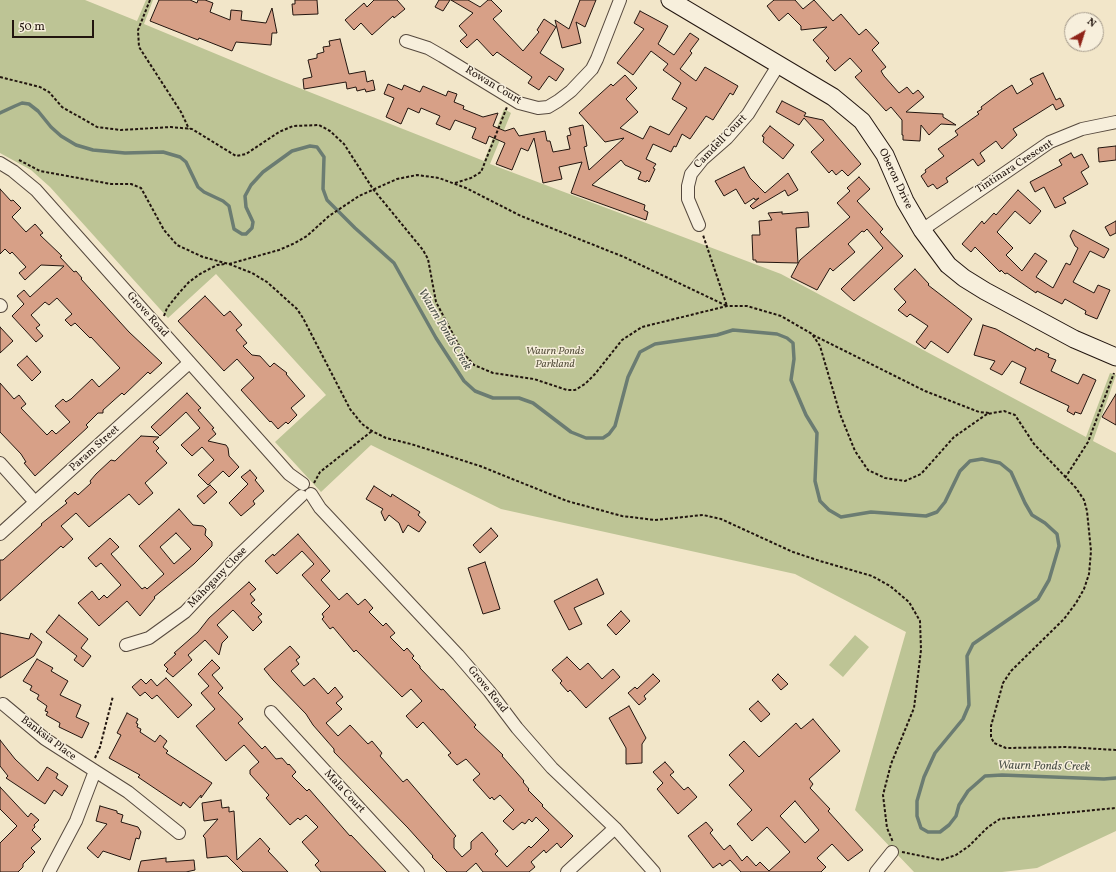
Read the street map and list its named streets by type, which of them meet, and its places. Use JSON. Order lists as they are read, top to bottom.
{
  "streets": {
    "street": [
      "Rowan Court",
      "Camdell Court",
      "Tintinara Crescent",
      "Oberon Drive",
      "Grove Road",
      "Param Street",
      "Mahogany Close",
      "Banksia Place",
      "Mala Court"
    ]
  },
  "crossings": [
    ["Camdell Court", "Oberon Drive"],
    ["Tintinara Crescent", "Oberon Drive"],
    ["Grove Road", "Param Street"],
    ["Grove Road", "Mahogany Close"]
  ],
  "water": ["Waurn Ponds Creek"],
  "parks": ["Waurn Ponds Parkland"],
  "scale_bar": "50 m",
  "north": "top right"
}
